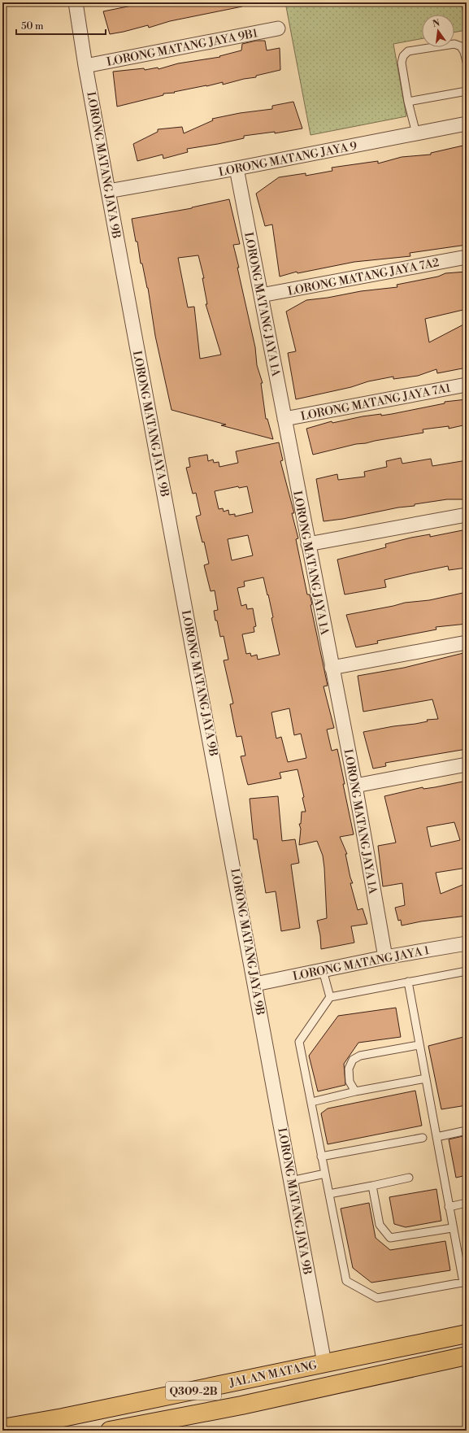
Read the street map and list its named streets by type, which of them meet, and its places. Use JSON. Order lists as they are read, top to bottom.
{
  "streets": {
    "main road": ["JALAN MATANG", "Q309-2B"],
    "street": [
      "LORONG MATANG JAYA 9B1",
      "LORONG MATANG JAYA 9",
      "LORONG MATANG JAYA 9B",
      "LORONG MATANG JAYA 7A2",
      "LORONG MATANG JAYA 1A",
      "LORONG MATANG JAYA 7A1",
      "LORONG MATANG JAYA 1"
    ]
  },
  "crossings": [
    ["LORONG MATANG JAYA 9B1", "LORONG MATANG JAYA 9B"],
    ["LORONG MATANG JAYA 9", "LORONG MATANG JAYA 9B"],
    ["LORONG MATANG JAYA 9", "LORONG MATANG JAYA 1A"],
    ["LORONG MATANG JAYA 9B", "LORONG MATANG JAYA 1"],
    ["LORONG MATANG JAYA 9B", "JALAN MATANG"],
    ["LORONG MATANG JAYA 7A2", "LORONG MATANG JAYA 1A"],
    ["LORONG MATANG JAYA 1A", "LORONG MATANG JAYA 7A1"],
    ["LORONG MATANG JAYA 1A", "LORONG MATANG JAYA 1"]
  ],
  "scale_bar": "50 m",
  "north": "top"
}
